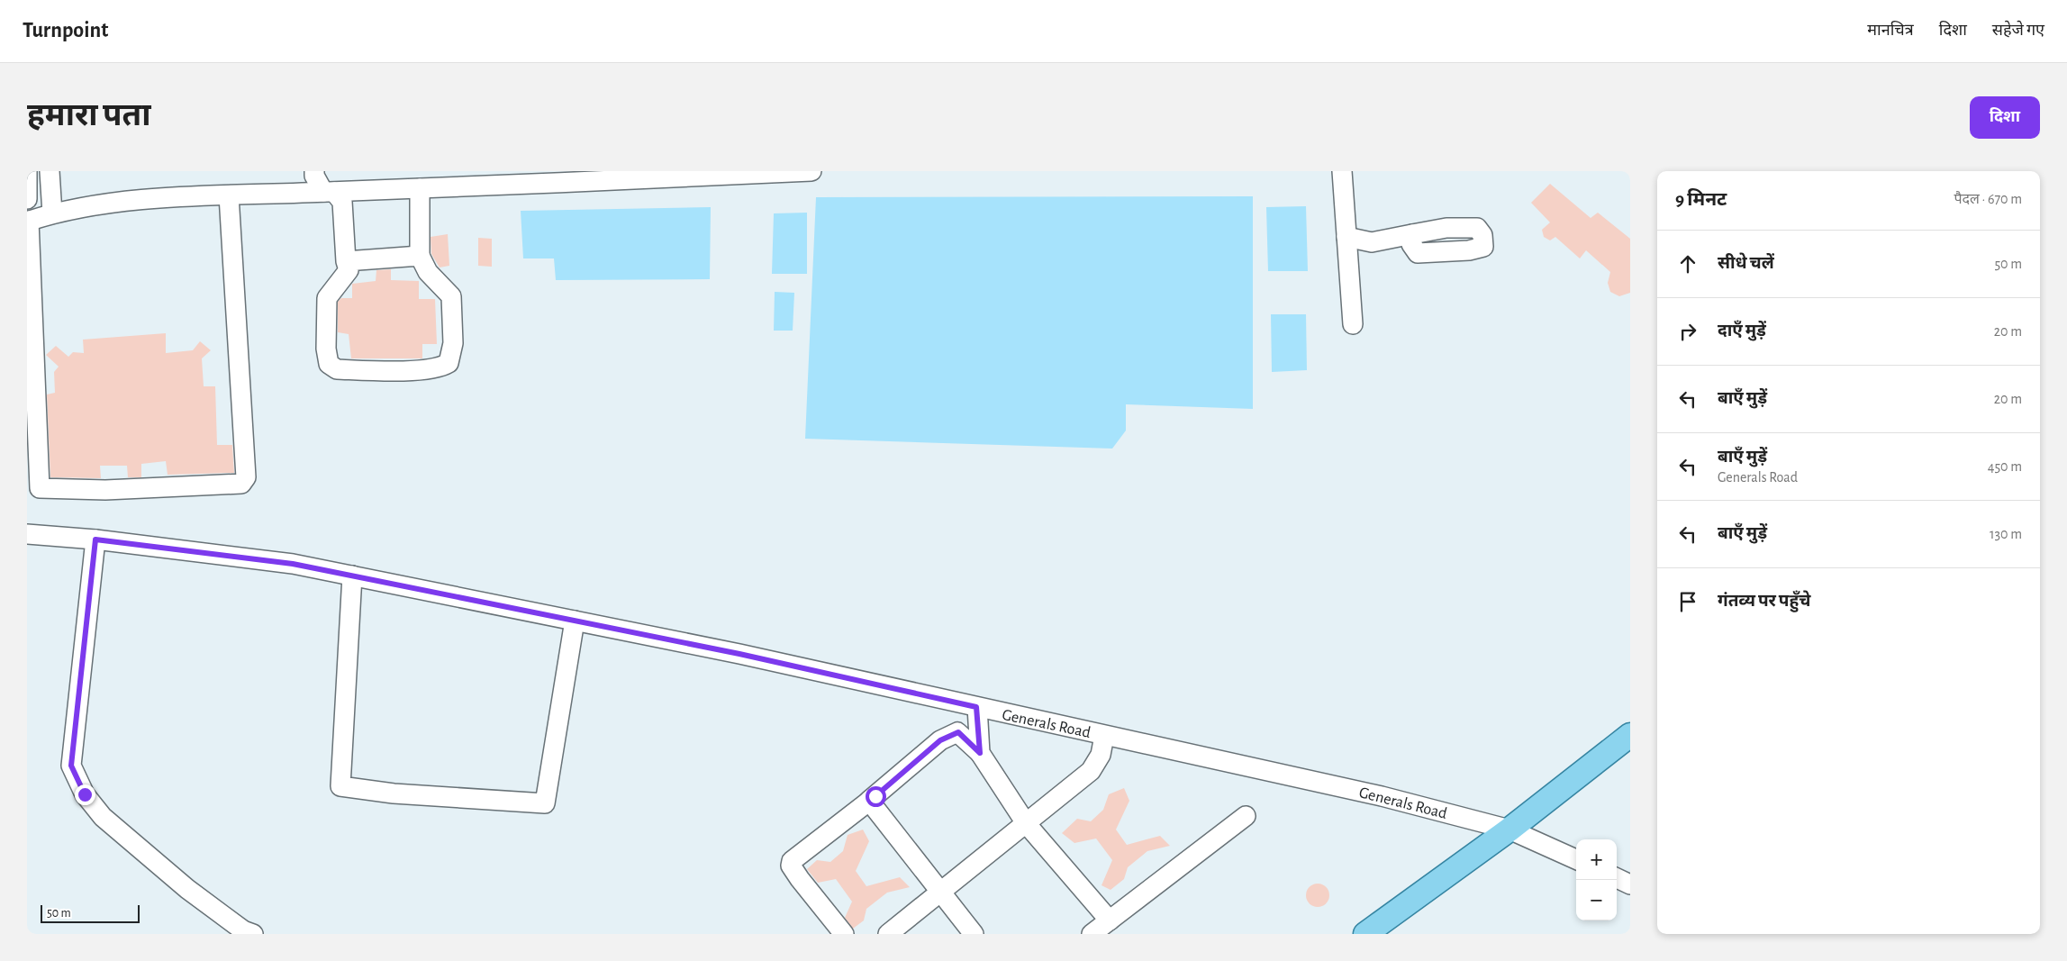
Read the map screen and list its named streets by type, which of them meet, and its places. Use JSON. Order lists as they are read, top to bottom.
{
  "streets": {
    "street": ["Generals Road"]
  },
  "scale_bar": "50 m",
  "page": {
    "header": "Turnpoint",
    "nav": ["मानचित्र", "दिशा", "सहेजे गए"],
    "buttons": "दिशा",
    "title": "हमारा पता",
    "heading": ["9 मिनट", "पैदल · 670 m"],
    "list": [
      ["सीधे चलें", "50 m"],
      ["दाएँ मुड़ें", "20 m"],
      ["बाएँ मुड़ें", "20 m"],
      ["बाएँ मुड़ें", "Generals Road", "450 m"],
      ["बाएँ मुड़ें", "130 m"],
      "गंतव्य पर पहुँचे"
    ],
    "map_buttons": ["+", "−"],
    "scale": "50 m"
  }
}
